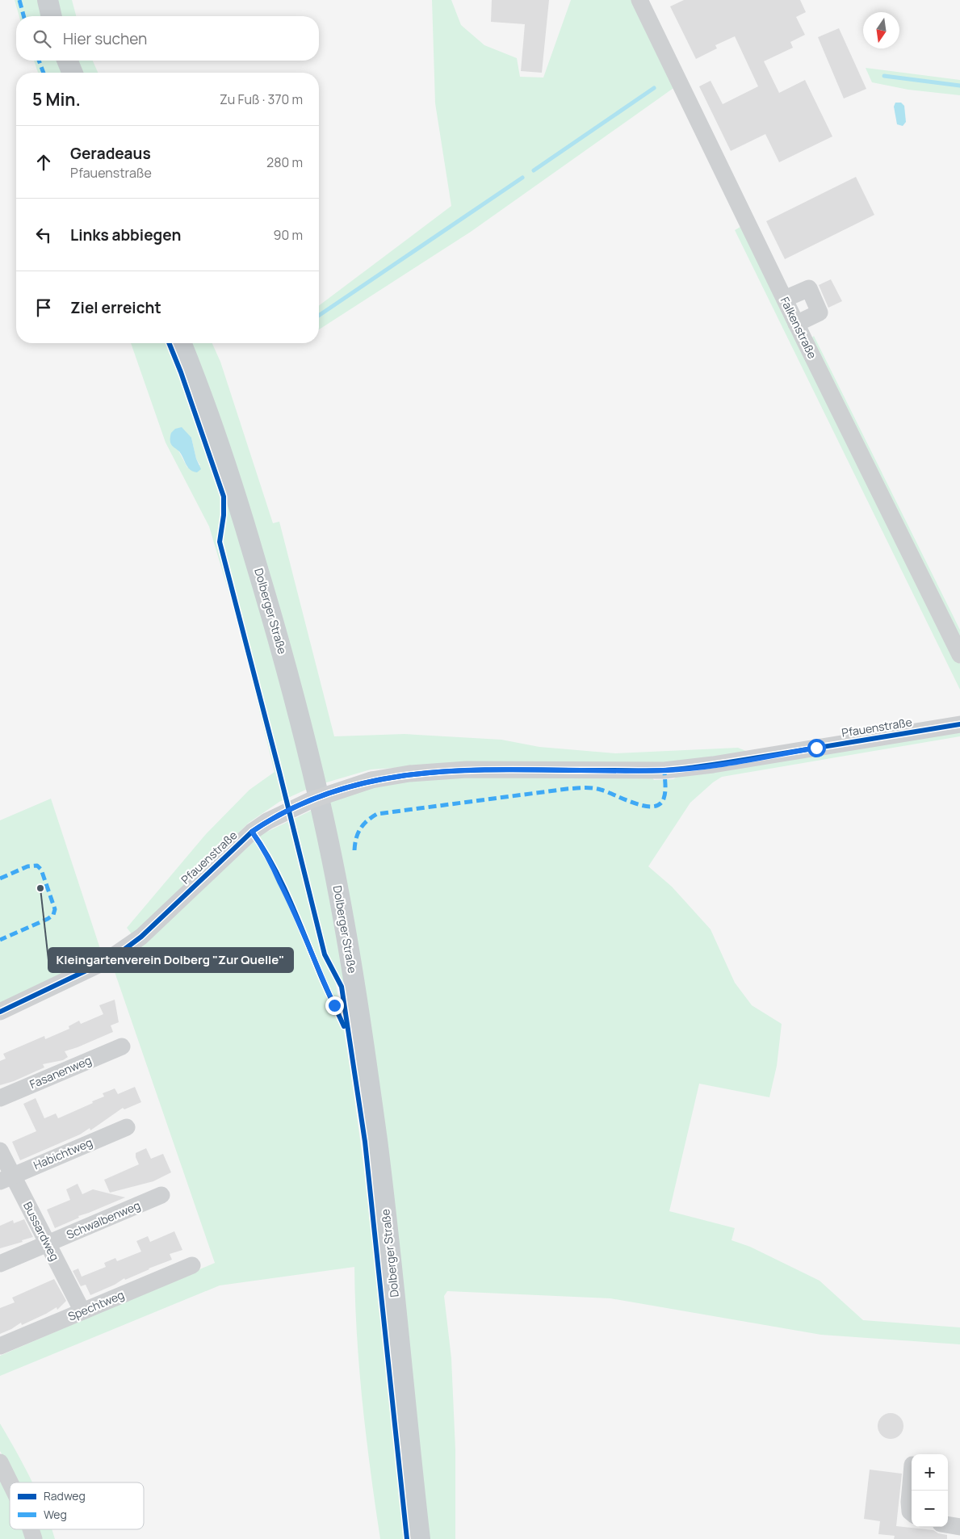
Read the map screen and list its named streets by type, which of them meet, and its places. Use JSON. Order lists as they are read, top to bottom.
{
  "streets": {
    "main road": ["Dolberger Straße"],
    "street": [
      "Falkenstraße",
      "Pfauenstraße",
      "Fasanenweg",
      "Habichtweg",
      "Schwalbenweg",
      "Bussardweg",
      "Spechtweg"
    ]
  },
  "crossings": [
    ["Habichtweg", "Bussardweg"],
    ["Schwalbenweg", "Bussardweg"],
    ["Bussardweg", "Spechtweg"]
  ],
  "places": ["Kleingartenverein Dolberg \"Zur Quelle\""],
  "legend": ["Radweg", "Weg"],
  "north": "bottom",
  "page": {
    "search": "Hier suchen",
    "heading": ["5 Min.", "Zu Fuß · 370 m"],
    "list": [
      ["Geradeaus", "Pfauenstraße", "280 m"],
      ["Links abbiegen", "90 m"],
      "Ziel erreicht"
    ],
    "map_buttons": ["+", "−"]
  }
}
